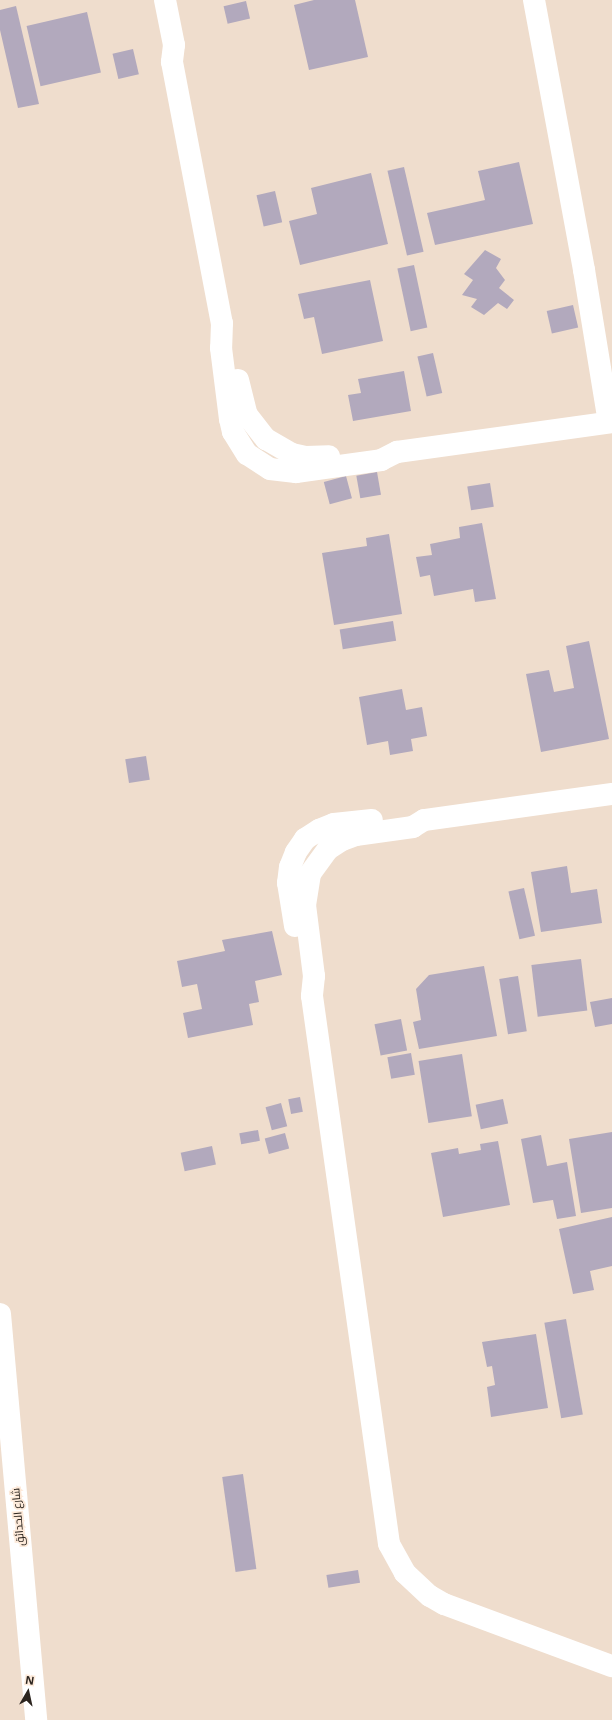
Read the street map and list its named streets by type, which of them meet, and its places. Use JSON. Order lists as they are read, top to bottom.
{
  "streets": {
    "street": ["شارع الحدائق"]
  },
  "north": "top"
}
